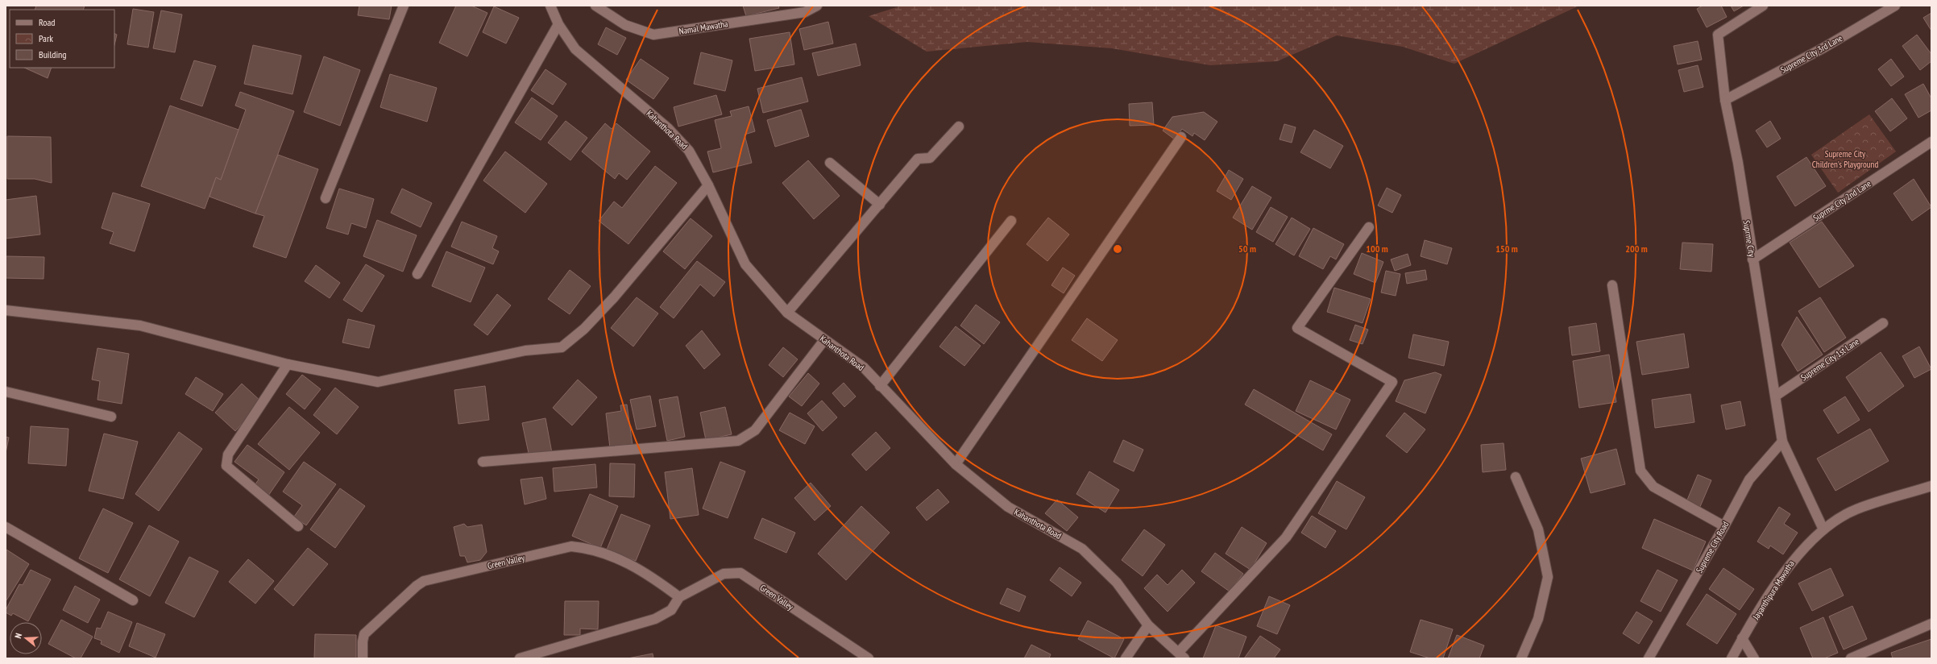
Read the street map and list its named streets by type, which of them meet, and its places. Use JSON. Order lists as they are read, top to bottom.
{
  "streets": {
    "street": [
      "Namal Mawatha",
      "Supreme CIty 3rd Lane",
      "Kahanthota Road",
      "Suprme City 2nd Lane",
      "Suprme City",
      "Supreme City 1st Lane",
      "Supreme City Road",
      "Green Valley",
      "Jayanthipura Mawatha"
    ]
  },
  "crossings": [
    ["Supreme CIty 3rd Lane", "Suprme City"],
    ["Suprme City 2nd Lane", "Suprme City"],
    ["Suprme City", "Supreme City 1st Lane"],
    ["Suprme City", "Supreme City Road"],
    ["Suprme City", "Jayanthipura Mawatha"]
  ],
  "parks": ["Supreme City Children's Playground"],
  "legend": ["Road", "Park", "Building"],
  "north": "left",
  "rings": [
    "50 m",
    "100 m",
    "150 m",
    "200 m"
  ]
}
